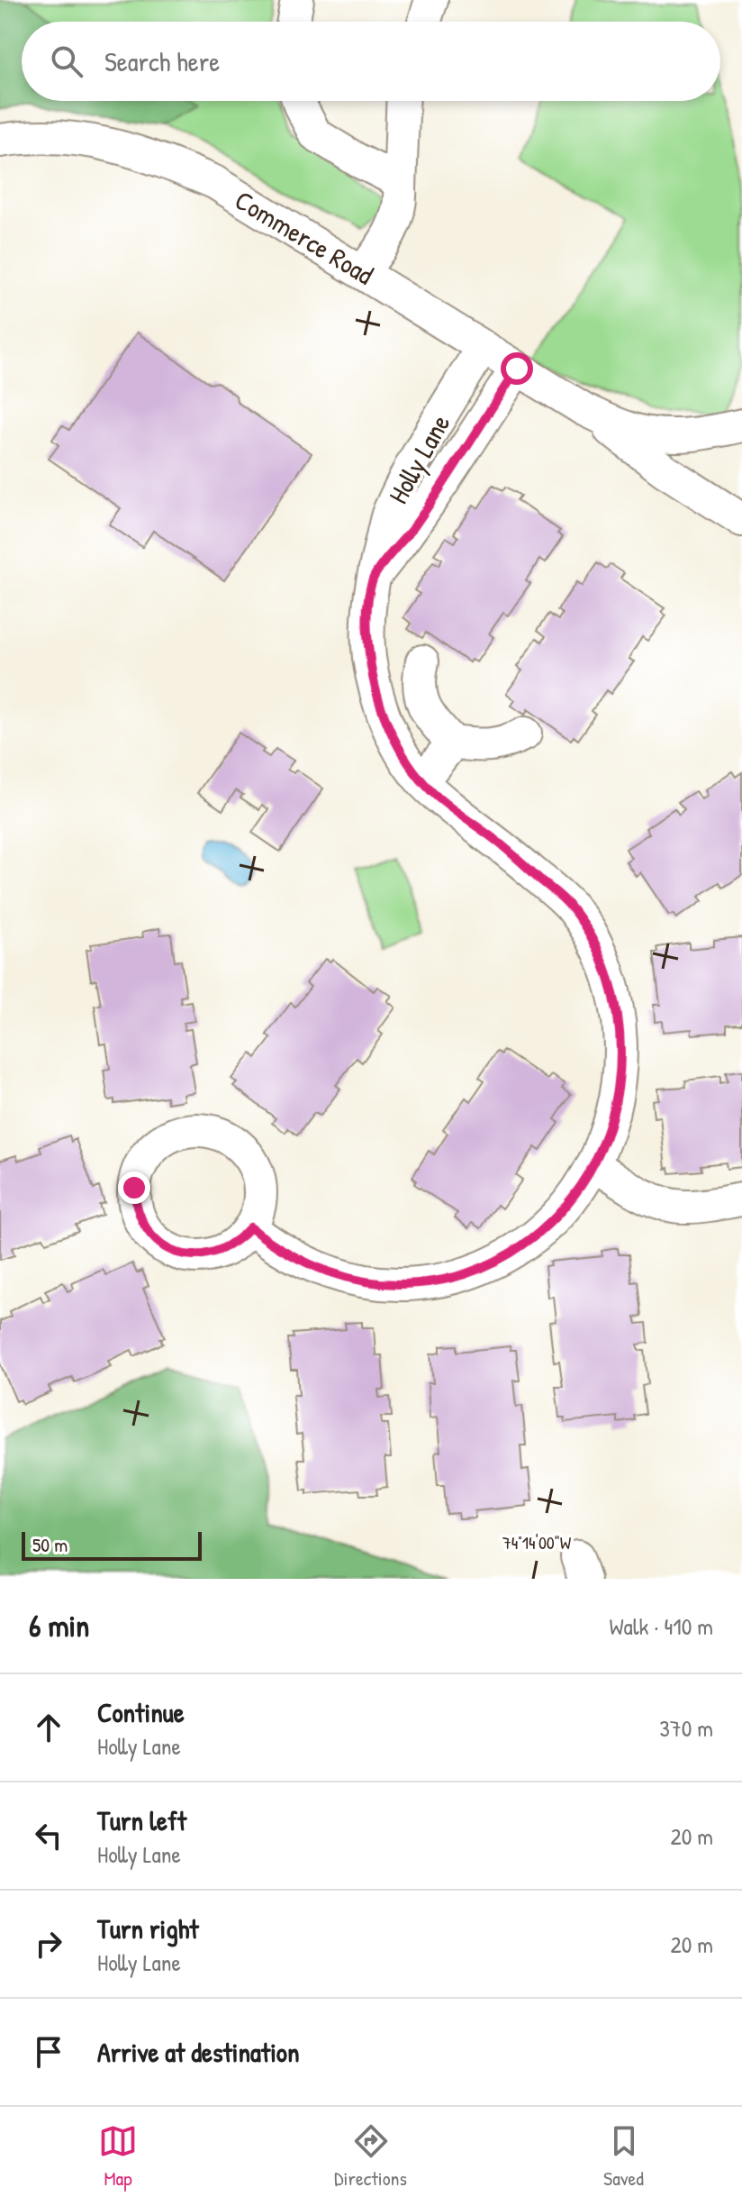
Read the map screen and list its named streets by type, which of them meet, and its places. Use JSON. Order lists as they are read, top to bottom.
{
  "streets": {
    "street": ["Commerce Road", "Holly Lane"]
  },
  "crossings": [
    ["Commerce Road", "Holly Lane"]
  ],
  "scale_bar": "50 m",
  "page": {
    "search": "Search here",
    "scale": "50 m",
    "heading": ["6 min", "Walk · 410 m"],
    "list": [
      ["Continue", "Holly Lane", "370 m"],
      ["Turn left", "Holly Lane", "20 m"],
      ["Turn right", "Holly Lane", "20 m"],
      "Arrive at destination"
    ],
    "nav": ["Map", "Directions", "Saved"]
  },
  "coordinates": ["74°14'00\"W"]
}
